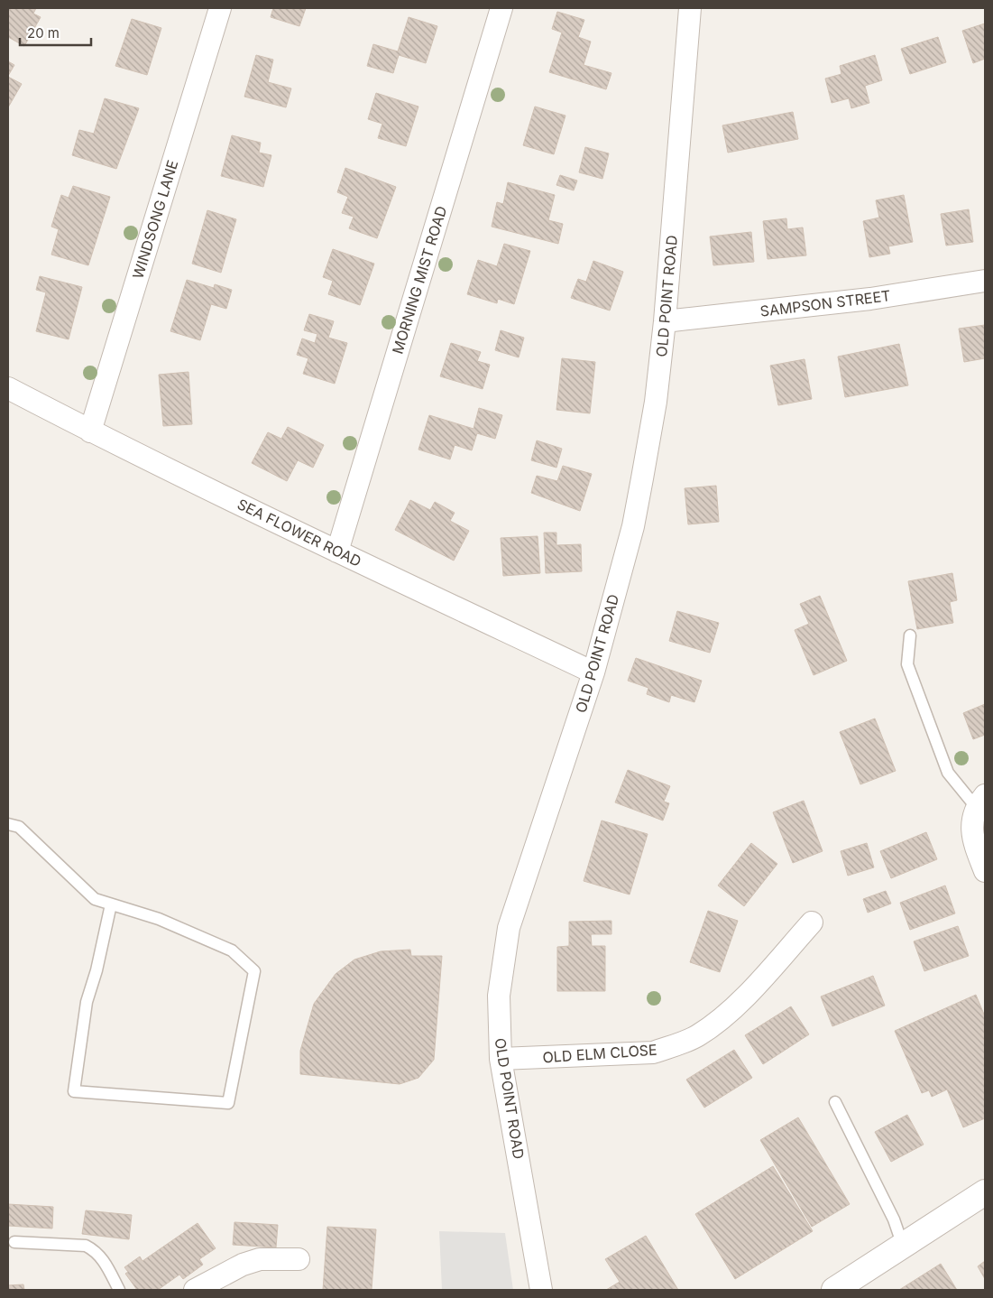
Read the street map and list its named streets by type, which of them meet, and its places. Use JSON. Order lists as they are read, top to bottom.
{
  "streets": {
    "street": [
      "WINDSONG LANE",
      "MORNING MIST ROAD",
      "OLD POINT ROAD",
      "SAMPSON STREET",
      "SEA FLOWER ROAD",
      "OLD ELM CLOSE"
    ]
  },
  "crossings": [
    ["WINDSONG LANE", "SEA FLOWER ROAD"],
    ["MORNING MIST ROAD", "SEA FLOWER ROAD"],
    ["OLD POINT ROAD", "SAMPSON STREET"],
    ["OLD POINT ROAD", "SEA FLOWER ROAD"],
    ["OLD POINT ROAD", "OLD ELM CLOSE"]
  ],
  "scale_bar": "20 m"
}
